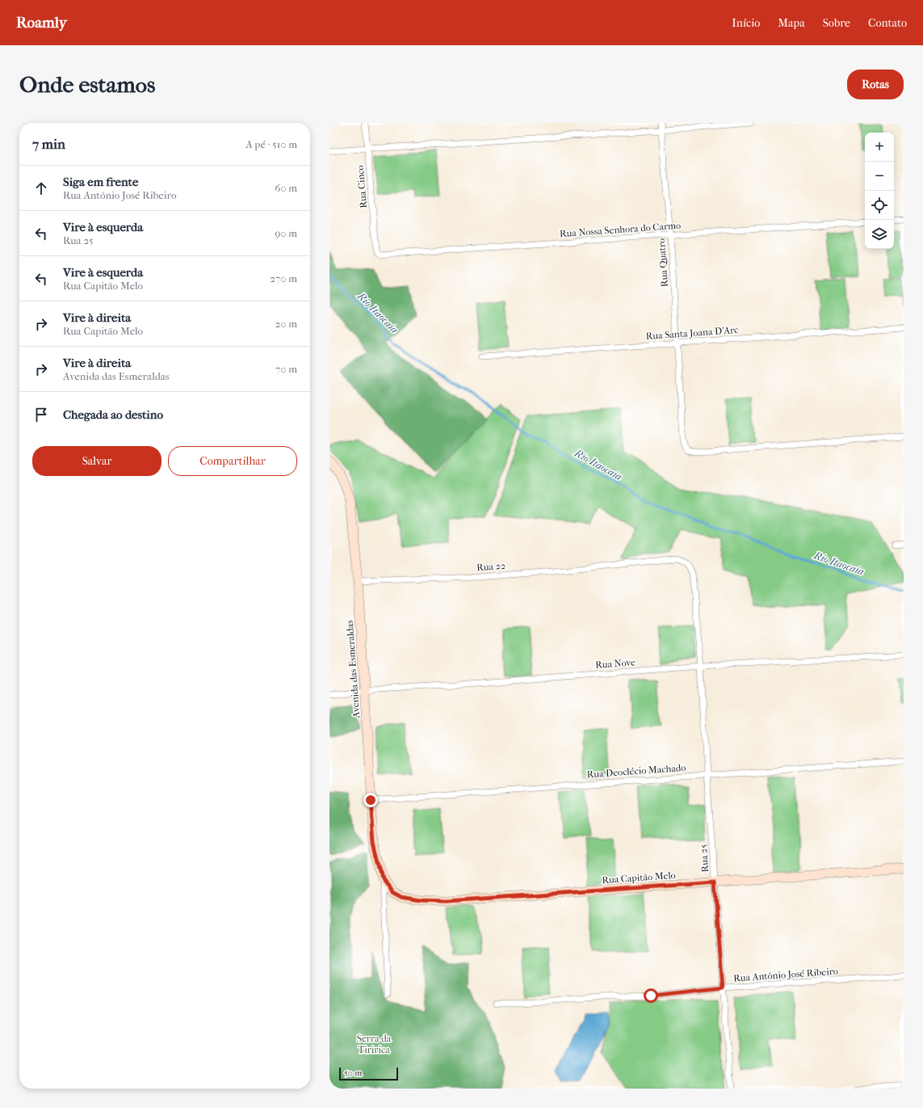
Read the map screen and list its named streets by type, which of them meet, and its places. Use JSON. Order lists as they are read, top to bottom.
{
  "streets": {
    "main road": ["Avenida das Esmeraldas", "Rua Capitão Melo"],
    "street": [
      "Rua Cinco",
      "Rua Nossa Senhora do Carmo",
      "Rua Quatro",
      "Rua Santa Joana D'Arc",
      "Rua 22",
      "Rua Nove",
      "Rua Deoclécio Machado",
      "Rua 25",
      "Rua Antônio José Ribeiro"
    ]
  },
  "crossings": [
    ["Rua Cinco", "Rua Nossa Senhora do Carmo"],
    ["Rua Nossa Senhora do Carmo", "Rua Quatro"],
    ["Rua Quatro", "Rua Santa Joana D'Arc"],
    ["Rua 22", "Rua Nove"],
    ["Rua 22", "Avenida das Esmeraldas"],
    ["Rua 22", "Rua 25"],
    ["Rua Nove", "Avenida das Esmeraldas"],
    ["Rua Nove", "Rua 25"],
    ["Avenida das Esmeraldas", "Rua Deoclécio Machado"],
    ["Avenida das Esmeraldas", "Rua Capitão Melo"],
    ["Rua Deoclécio Machado", "Rua 25"],
    ["Rua 25", "Rua Capitão Melo"],
    ["Rua 25", "Rua Antônio José Ribeiro"]
  ],
  "water": ["Rio Itaocaia"],
  "parks": ["Serra da Tiririca"],
  "scale_bar": "50 m",
  "page": {
    "header": "Roamly",
    "nav": [
      "Início",
      "Mapa",
      "Sobre",
      "Contato"
    ],
    "buttons": [
      "Rotas",
      ["Salvar", "Compartilhar"]
    ],
    "title": "Onde estamos",
    "heading": ["7 min", "A pé · 510 m"],
    "map_buttons": ["+", "−"],
    "list": [
      ["Siga em frente", "Rua Antônio José Ribeiro", "60 m"],
      ["Vire à esquerda", "Rua 25", "90 m"],
      ["Vire à esquerda", "Rua Capitão Melo", "270 m"],
      ["Vire à direita", "Rua Capitão Melo", "20 m"],
      ["Vire à direita", "Avenida das Esmeraldas", "70 m"],
      "Chegada ao destino"
    ],
    "scale": "50 m"
  }
}
